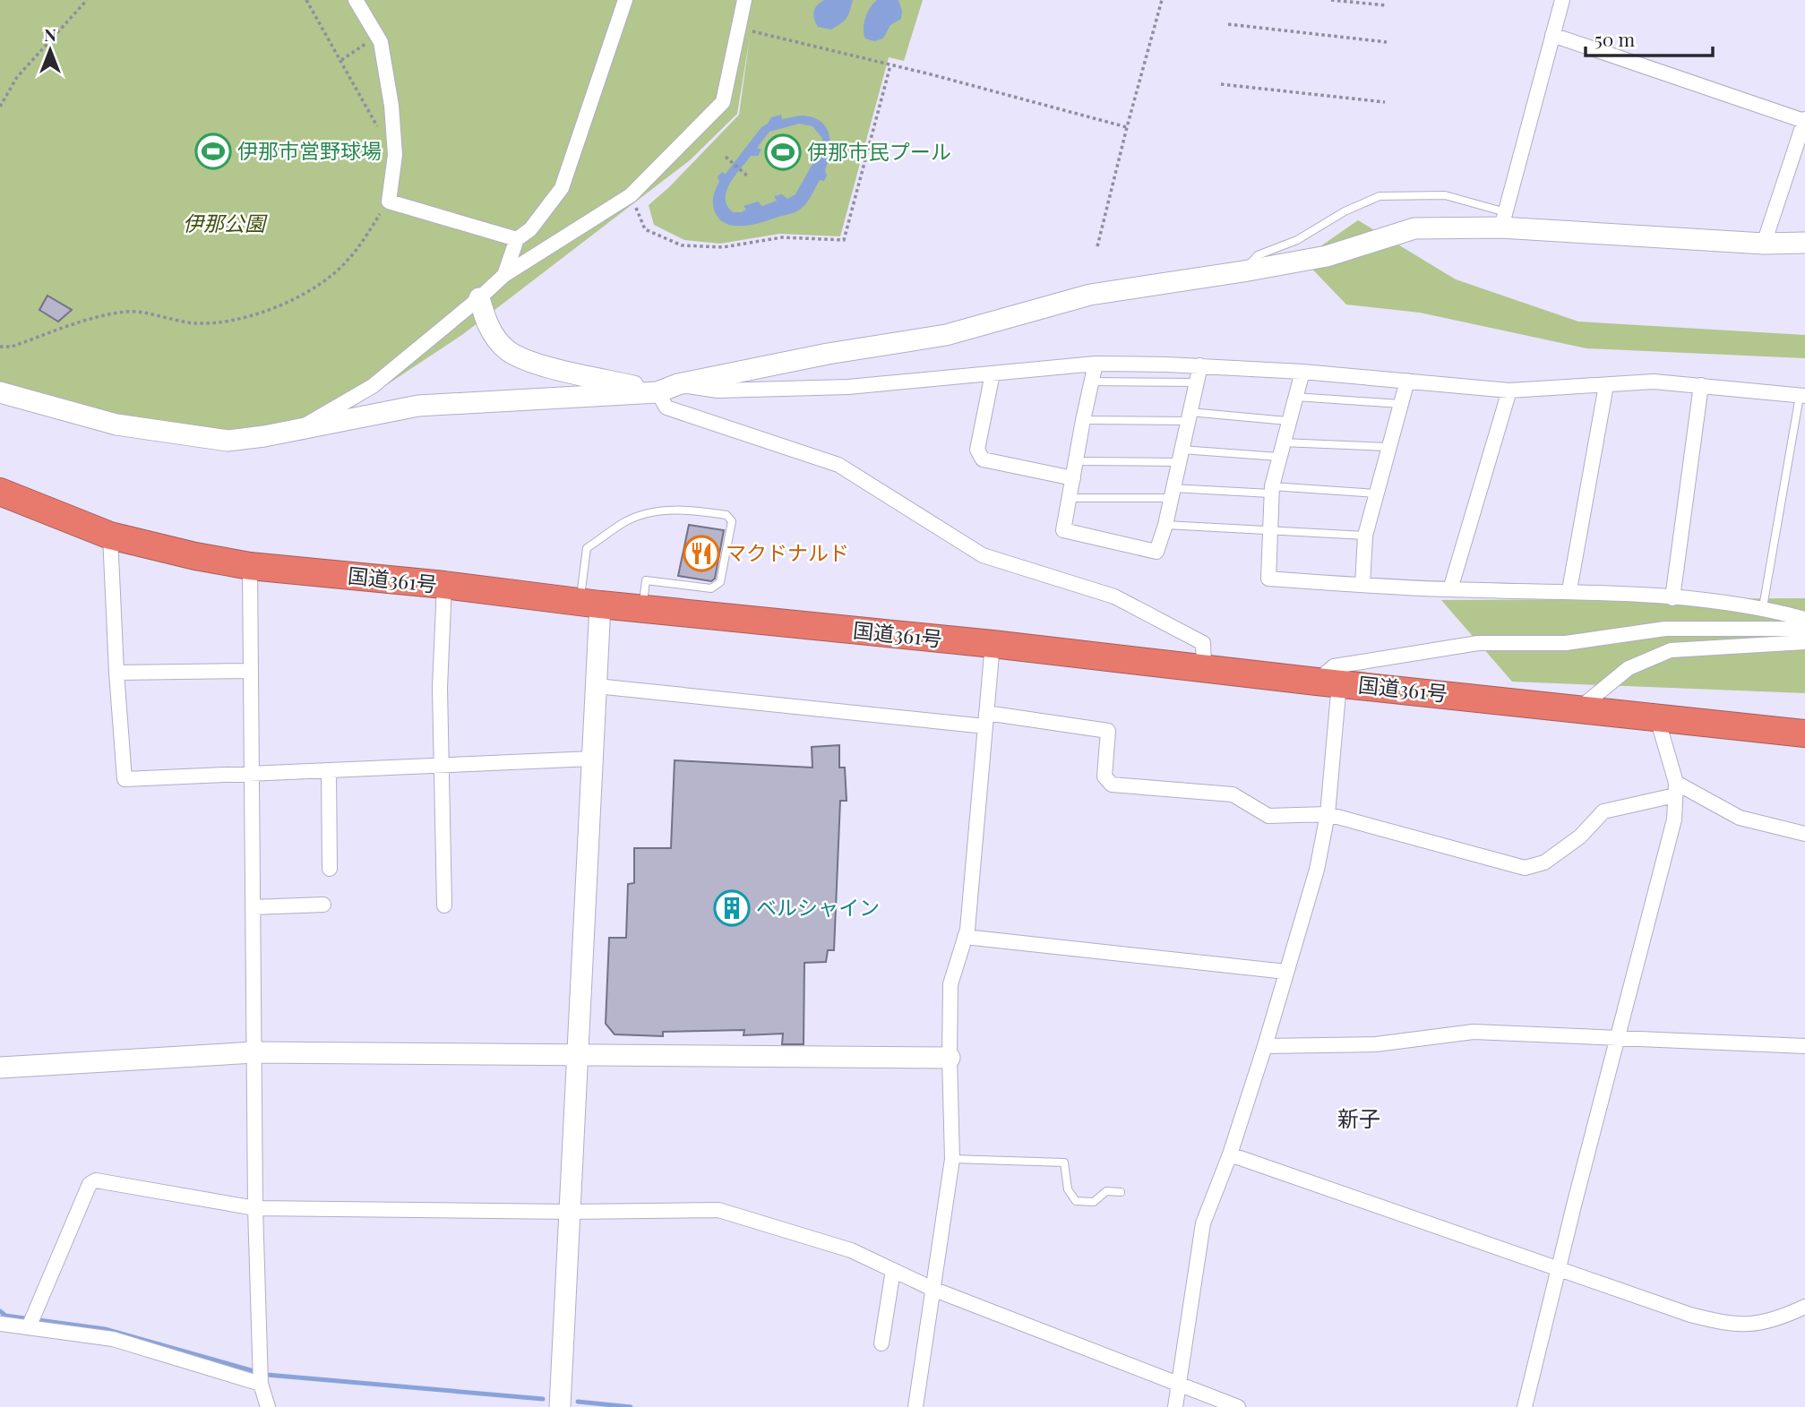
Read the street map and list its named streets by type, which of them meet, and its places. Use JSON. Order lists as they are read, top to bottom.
{
  "streets": {
    "highway": ["国道361号"]
  },
  "districts": ["新子"],
  "parks": ["伊那公園"],
  "places": {
    "sports": ["伊那市営野球場", "伊那市民プール"],
    "restaurant": ["マクドナルド"],
    "building": ["ベルシャイン"]
  },
  "scale_bar": "50 m",
  "north": "top"
}
